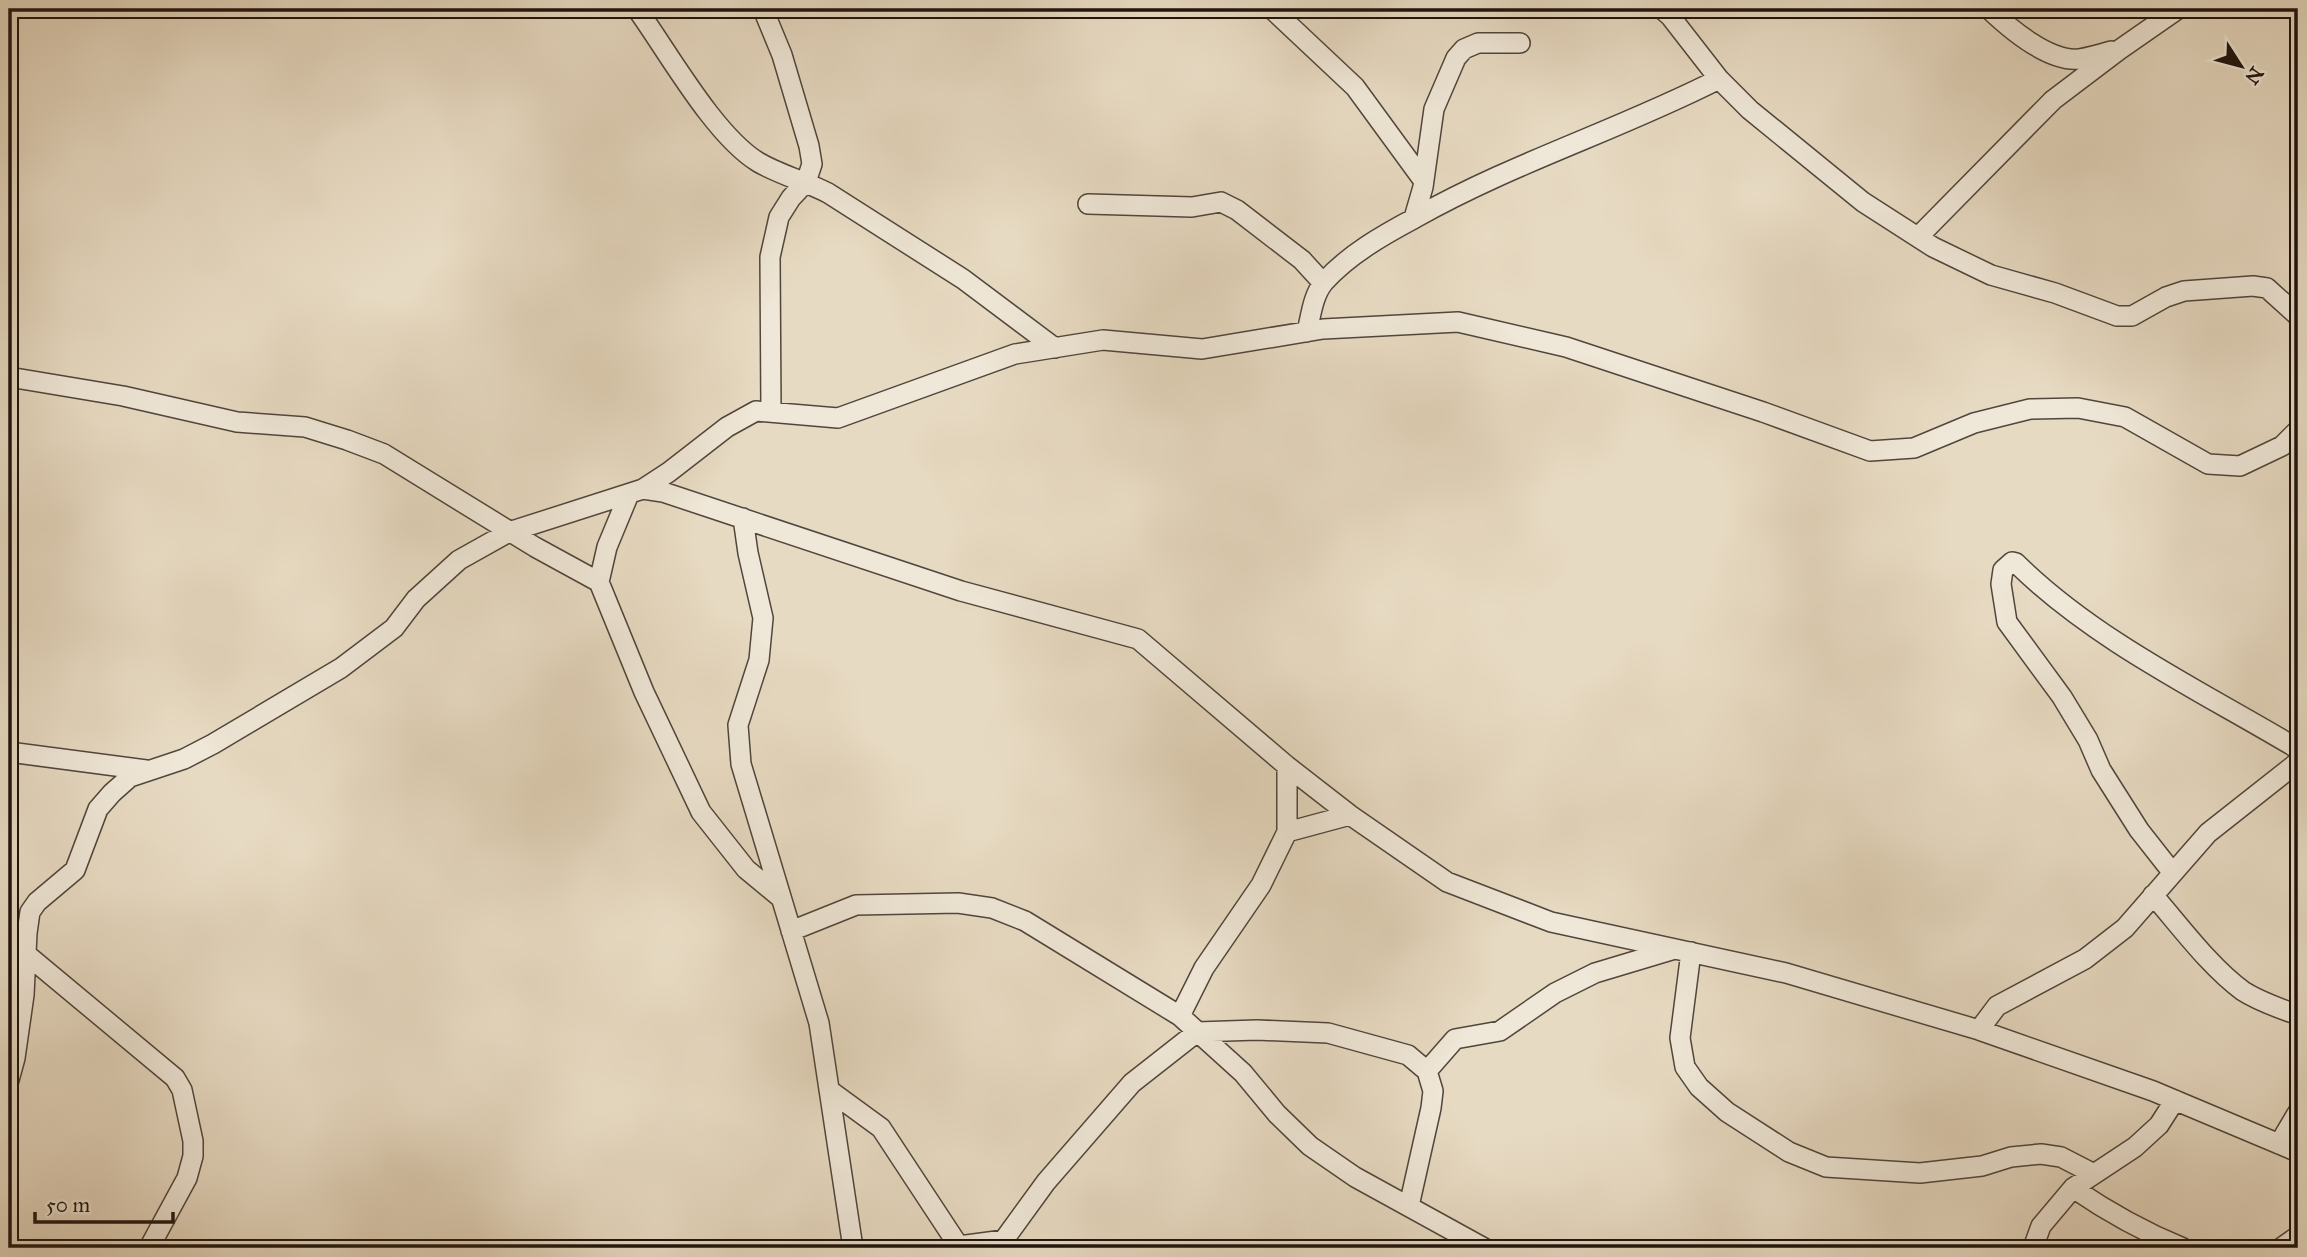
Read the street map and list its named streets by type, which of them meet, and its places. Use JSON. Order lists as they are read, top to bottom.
{
  "scale_bar": "50 m",
  "north": "bottom right"
}
